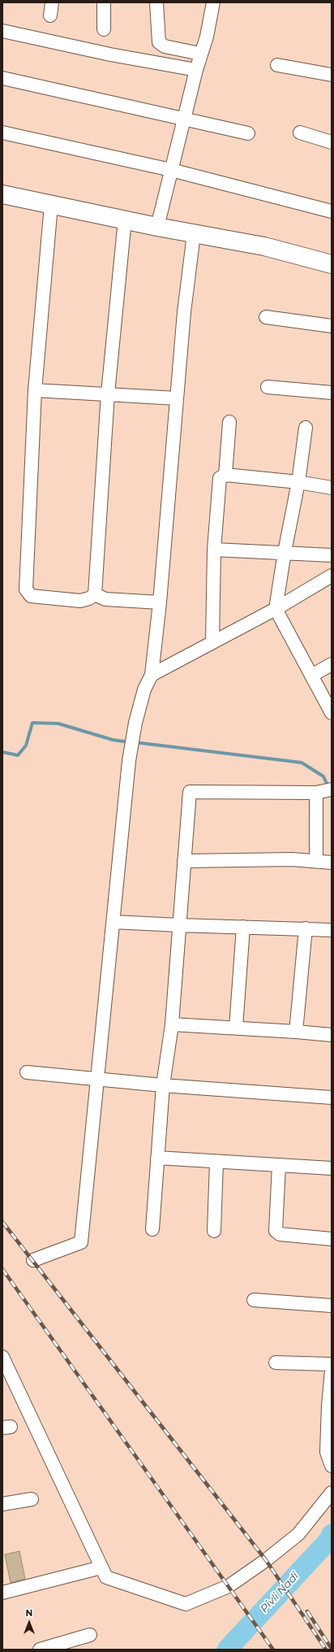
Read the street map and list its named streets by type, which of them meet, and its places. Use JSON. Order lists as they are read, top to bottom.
{
  "water": ["Pivli Nadi"],
  "north": "top"
}
